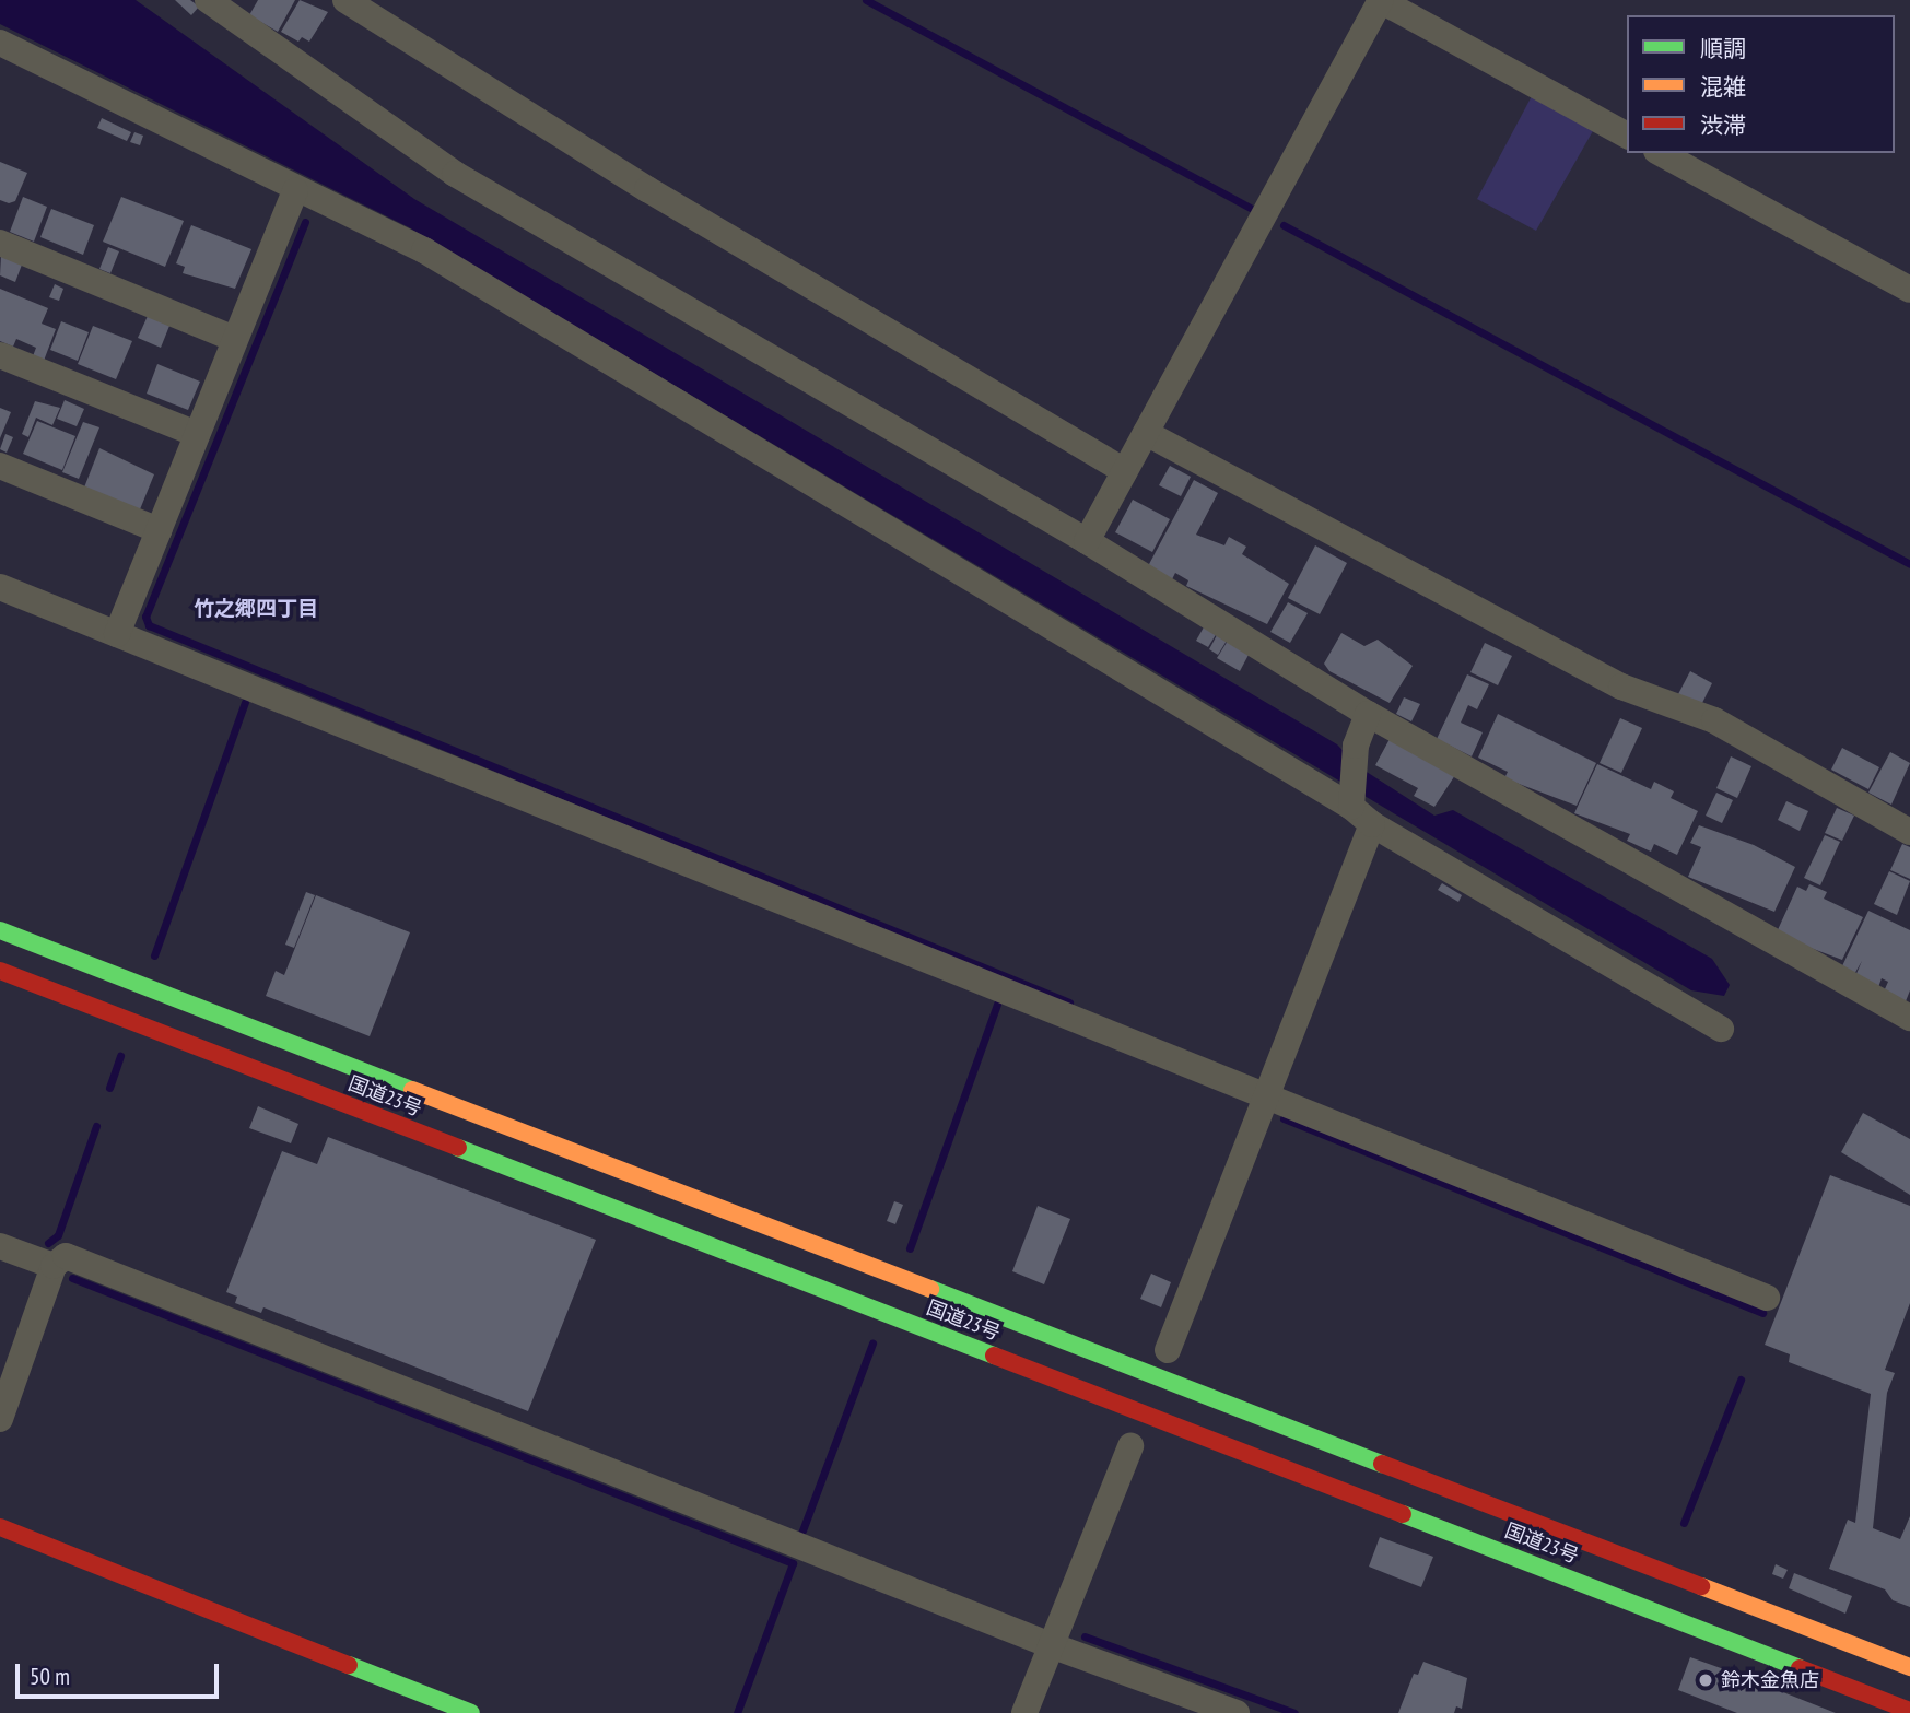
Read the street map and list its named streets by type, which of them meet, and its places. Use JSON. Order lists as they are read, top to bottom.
{
  "streets": {
    "main road": ["国道23号"]
  },
  "districts": ["竹之郷四丁目"],
  "places": ["鈴木金魚店"],
  "legend": ["順調", "混雑", "渋滞"],
  "scale_bar": "50 m"
}
